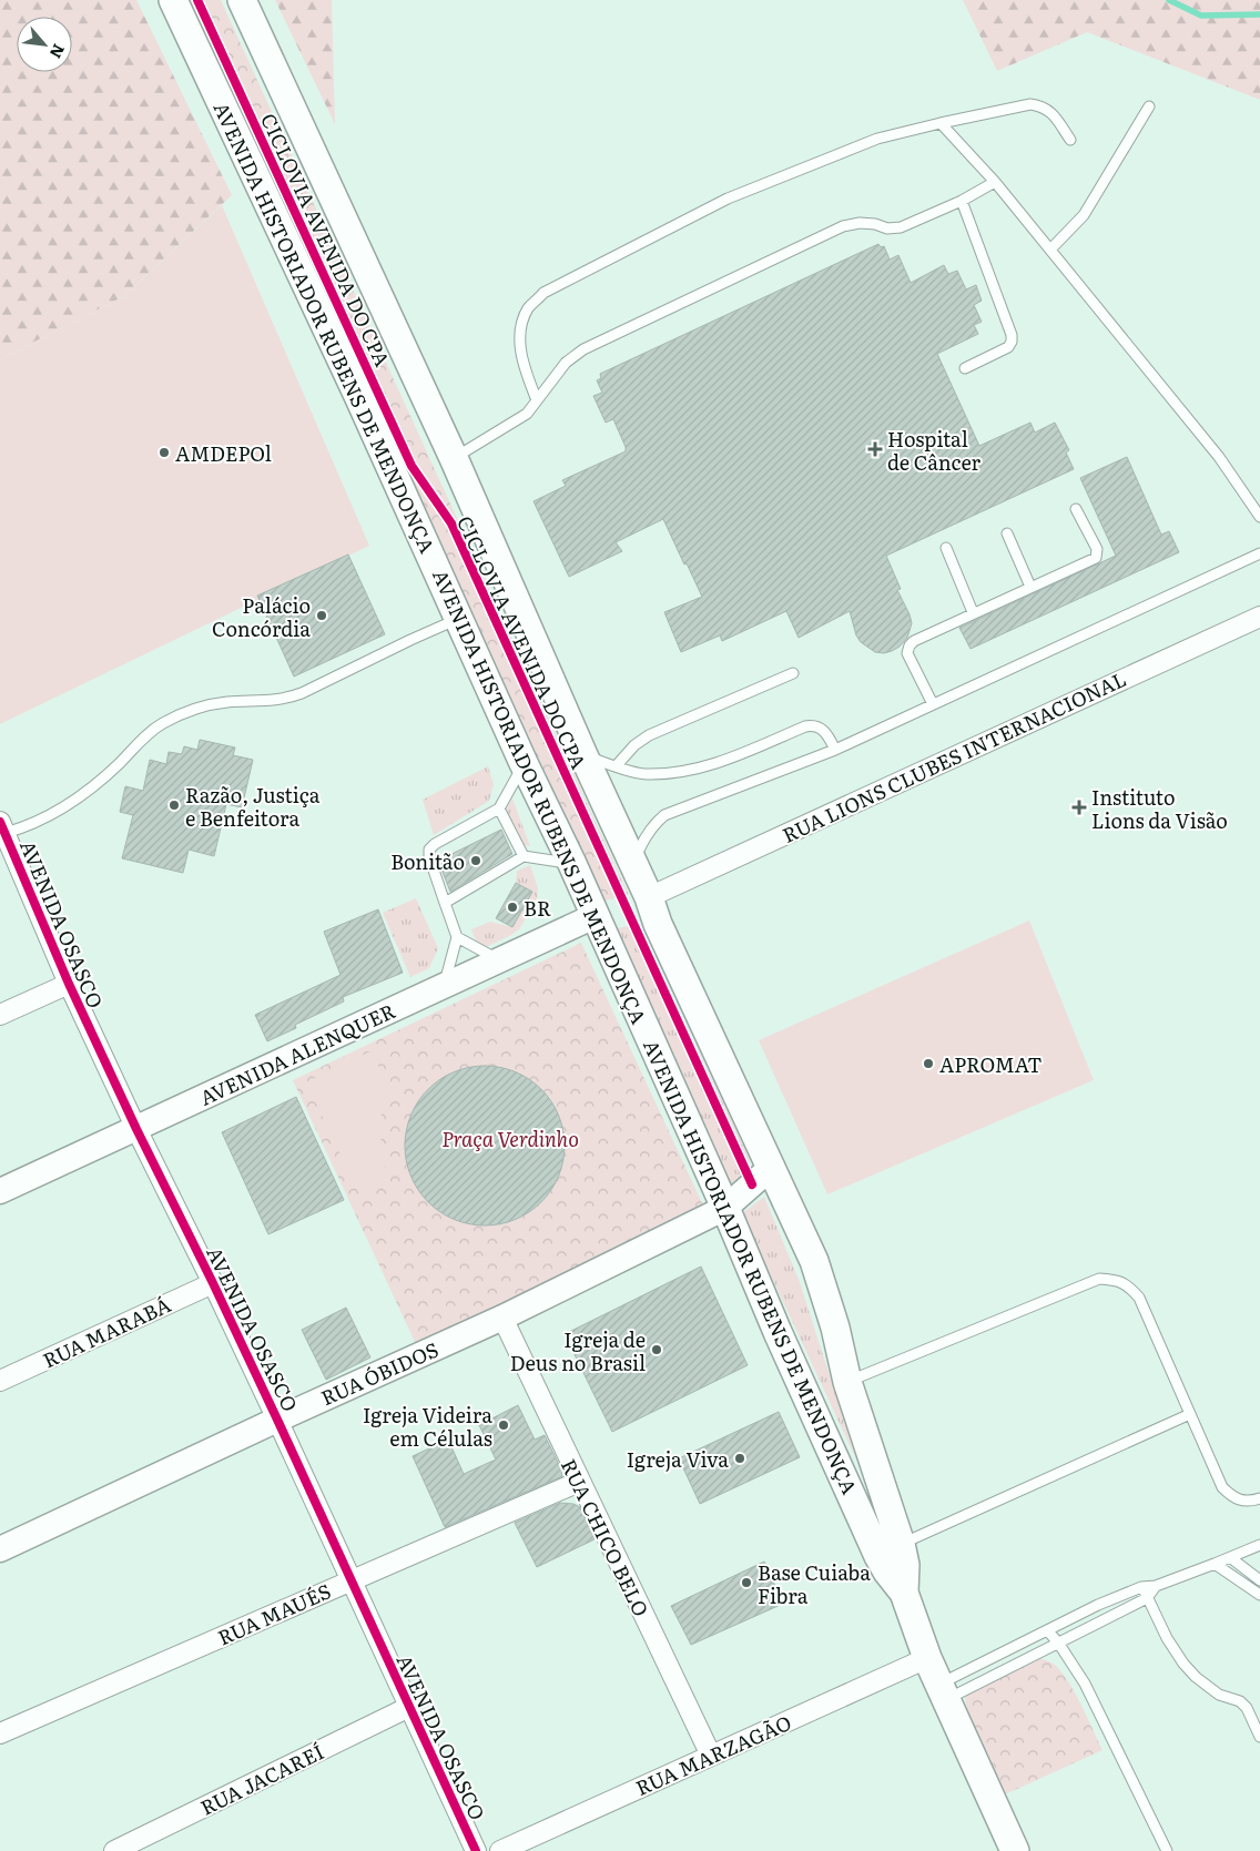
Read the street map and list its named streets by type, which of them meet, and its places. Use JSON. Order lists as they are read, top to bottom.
{
  "streets": {
    "main road": ["AVENIDA HISTORIADOR RUBENS DE MENDONÇA"],
    "street": [
      "RUA LIONS CLUBES INTERNACIONAL",
      "AVENIDA OSASCO",
      "AVENIDA ALENQUER",
      "RUA MARABÁ",
      "RUA ÓBIDOS",
      "RUA CHICO BELO",
      "RUA MAUÉS",
      "RUA MARZAGÃO",
      "RUA JACAREÍ"
    ],
    "cycle path": ["CICLOVIA AVENIDA DO CPA"]
  },
  "crossings": [
    ["AVENIDA HISTORIADOR RUBENS DE MENDONÇA", "RUA LIONS CLUBES INTERNACIONAL"],
    ["AVENIDA HISTORIADOR RUBENS DE MENDONÇA", "AVENIDA ALENQUER"],
    ["AVENIDA HISTORIADOR RUBENS DE MENDONÇA", "RUA ÓBIDOS"],
    ["AVENIDA HISTORIADOR RUBENS DE MENDONÇA", "RUA MARZAGÃO"],
    ["AVENIDA OSASCO", "AVENIDA ALENQUER"],
    ["AVENIDA OSASCO", "RUA MARABÁ"],
    ["AVENIDA OSASCO", "RUA ÓBIDOS"],
    ["AVENIDA OSASCO", "RUA MAUÉS"],
    ["AVENIDA OSASCO", "RUA JACAREÍ"],
    ["RUA ÓBIDOS", "RUA CHICO BELO"],
    ["RUA CHICO BELO", "RUA MAUÉS"],
    ["RUA CHICO BELO", "RUA MARZAGÃO"]
  ],
  "parks": ["Praça Verdinho"],
  "places": {
    "health": ["Hospital de Câncer", "Instituto Lions da Visão"],
    "other": [
      "AMDEPOl",
      "Palácio Concórdia",
      "Razão, Justiça e Benfeitora",
      "Bonitão",
      "BR",
      "APROMAT",
      "Igreja de Deus no Brasil",
      "Igreja Videira em Células",
      "Igreja Viva",
      "Base Cuiaba Fibra"
    ]
  },
  "north": "bottom right"
}
